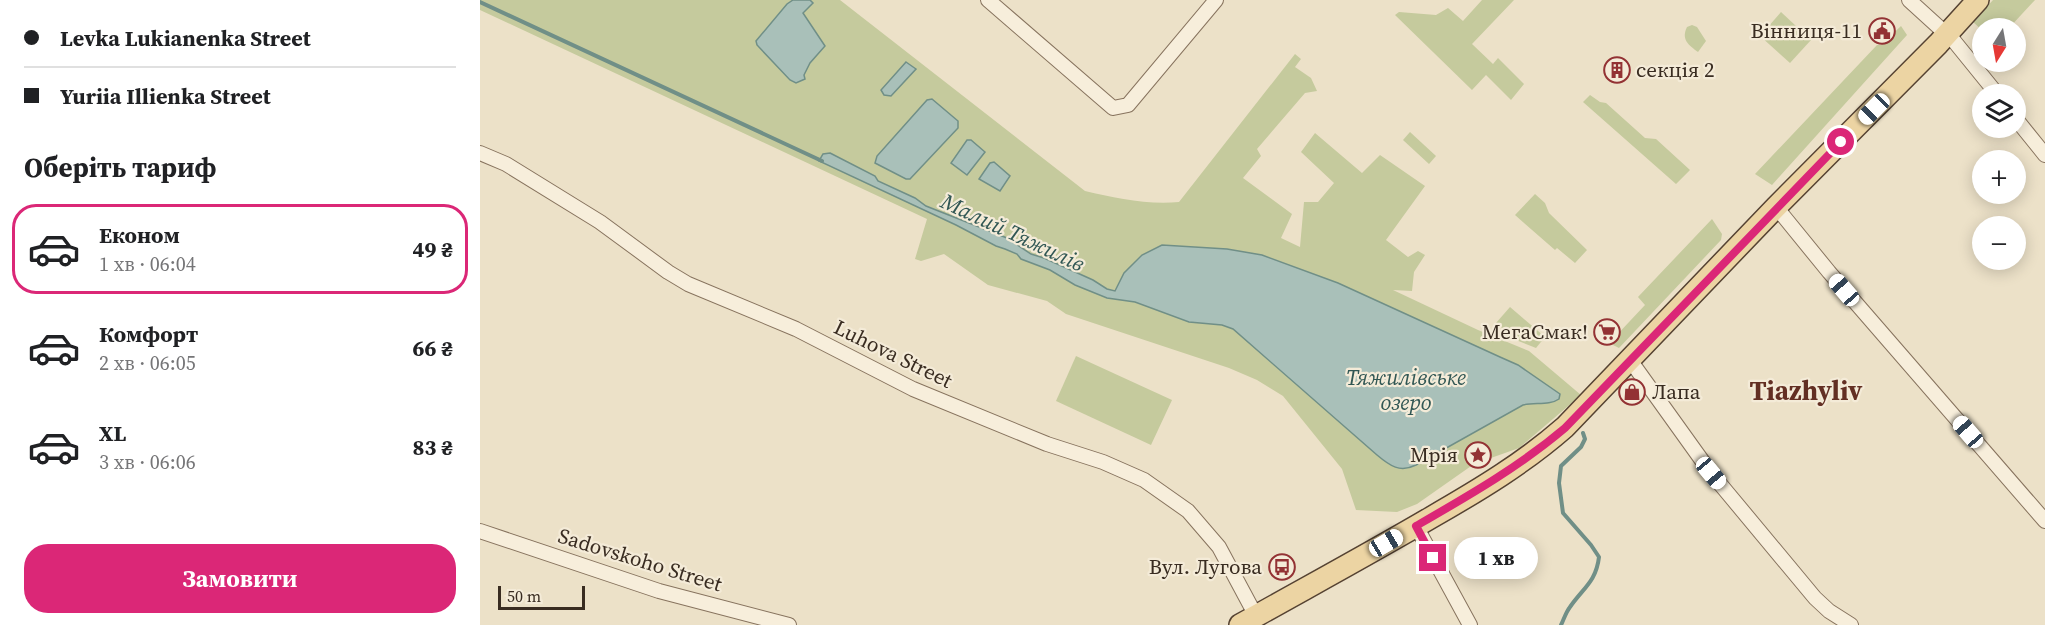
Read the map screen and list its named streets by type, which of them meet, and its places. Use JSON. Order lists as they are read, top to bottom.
{
  "streets": {
    "street": ["Luhova Street", "Sadovskoho Street"]
  },
  "districts": ["Tiazhyliv"],
  "water": ["Малий Тяжилів", "Тяжилівське озеро"],
  "places": {
    "public building": ["Вінниця-11"],
    "building": ["секція 2"],
    "supermarket": ["МегаСмак!"],
    "shop": ["Лапа"],
    "place": ["Мрія"],
    "bus stop": ["Вул. Лугова"]
  },
  "scale_bar": "50 m",
  "north": "bottom",
  "page": {
    "banner": ["Levka Lukianenka Street", "Yuriia Illienka Street"],
    "map_buttons": ["+", "−"],
    "heading": "Оберіть тариф",
    "list": [
      {
        "name": "Економ",
        "note": "1 хв · 06:04",
        "value": "49 ₴"
      },
      {
        "name": "Комфорт",
        "note": "2 хв · 06:05",
        "value": "66 ₴"
      },
      {
        "name": "XL",
        "note": "3 хв · 06:06",
        "value": "83 ₴"
      }
    ],
    "buttons": "Замовити",
    "bubble": "1 хв",
    "scale": "50 m"
  }
}
